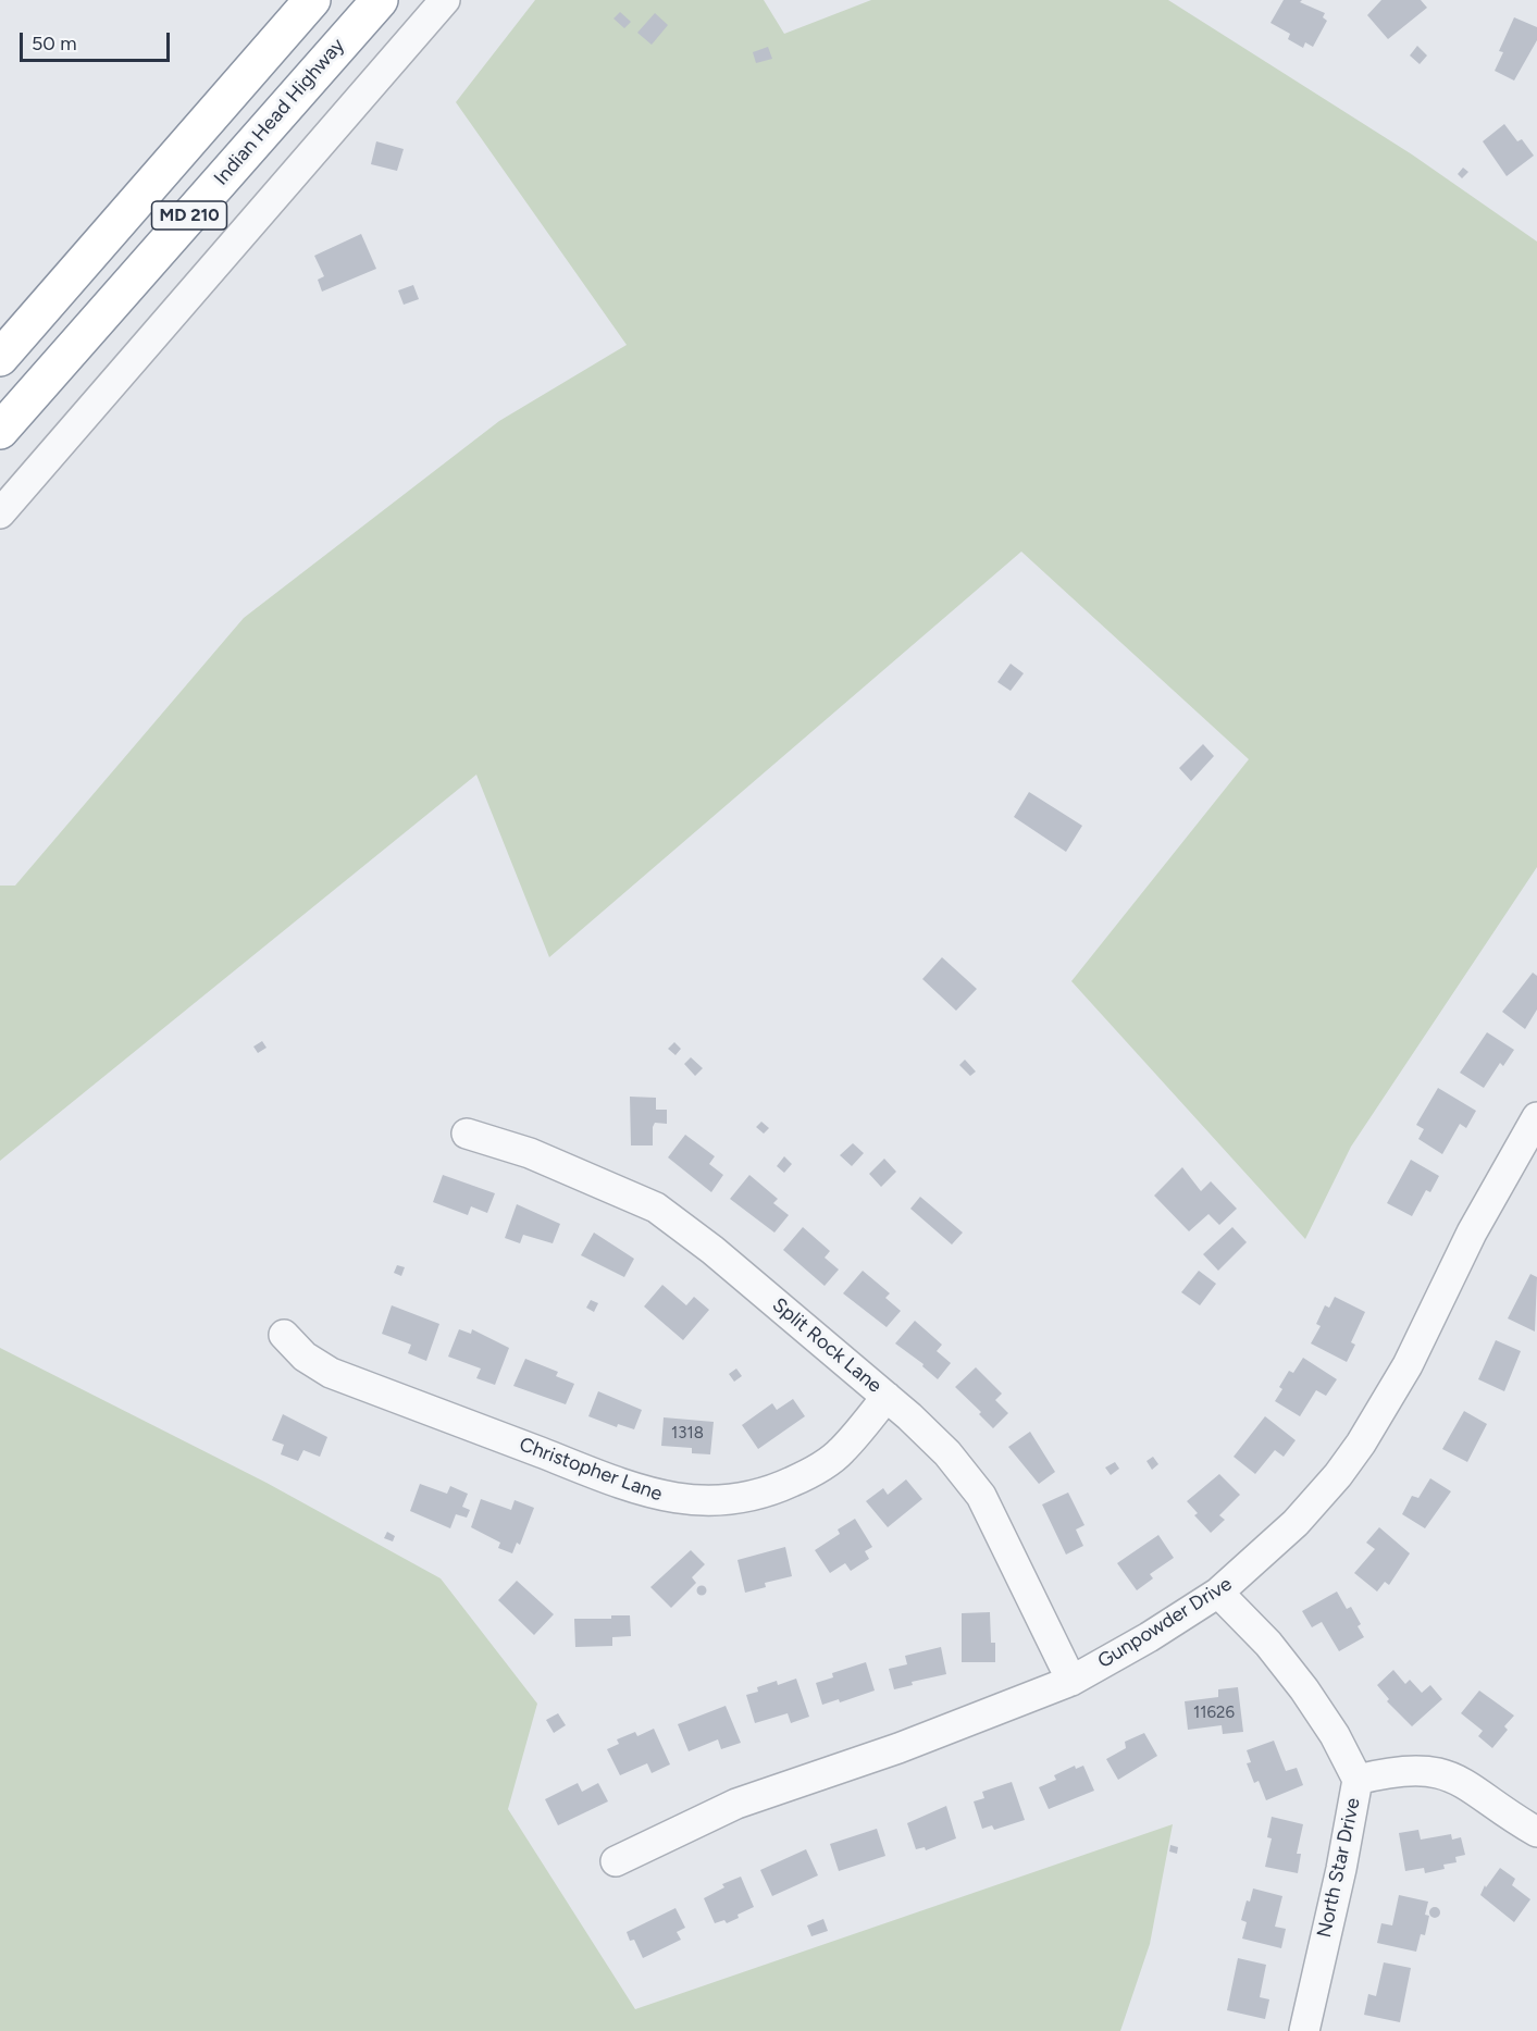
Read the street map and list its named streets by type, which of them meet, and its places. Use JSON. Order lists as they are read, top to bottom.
{
  "streets": {
    "highway": ["Indian Head Highway", "MD 210"],
    "street": [
      "Split Rock Lane",
      "Christopher Lane",
      "Gunpowder Drive",
      "North Star Drive"
    ]
  },
  "crossings": [
    ["Split Rock Lane", "Christopher Lane"],
    ["Split Rock Lane", "Gunpowder Drive"],
    ["Gunpowder Drive", "North Star Drive"]
  ],
  "house_numbers": ["1318", "11626"],
  "scale_bar": "50 m"
}
